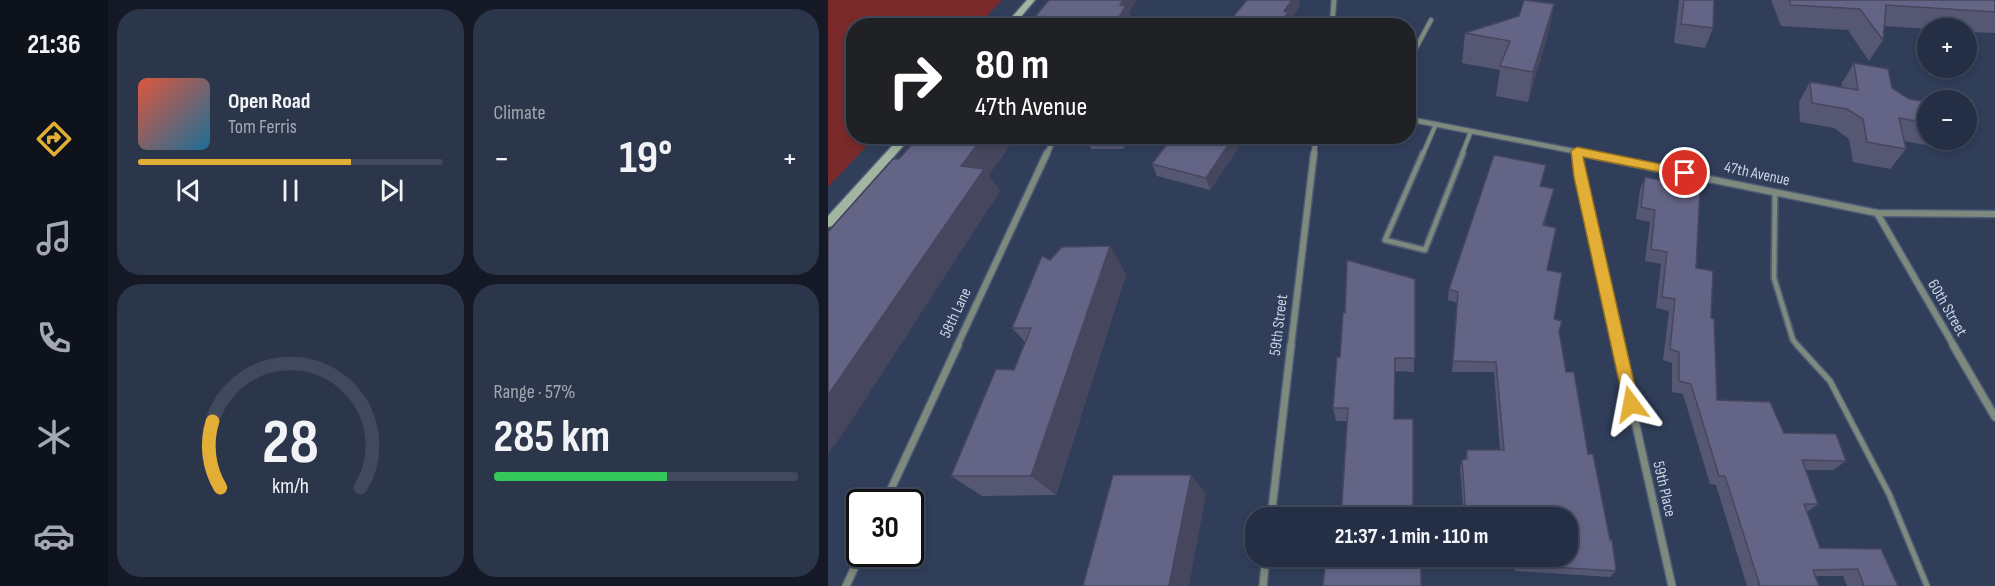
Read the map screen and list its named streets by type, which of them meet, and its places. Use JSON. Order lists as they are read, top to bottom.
{
  "streets": {
    "street": [
      "47th Avenue",
      "60th Street",
      "58th Lane",
      "59th Street",
      "59th Place"
    ]
  },
  "crossings": [
    ["47th Avenue", "60th Street"],
    ["47th Avenue", "59th Place"]
  ],
  "page": {
    "tabs": "21:36",
    "tile": [
      "Climate",
      ["Range · 57%", "285 km"]
    ],
    "map_buttons": ["+", "−"],
    "turn": ["80 m", "47th Avenue"],
    "song": ["Open Road", "Tom Ferris"],
    "heat": ["−", "19°", "+"],
    "limit": "30",
    "trip": "21:37 · 1 min · 110 m",
    "gauge": ["28", "km/h"]
  }
}
